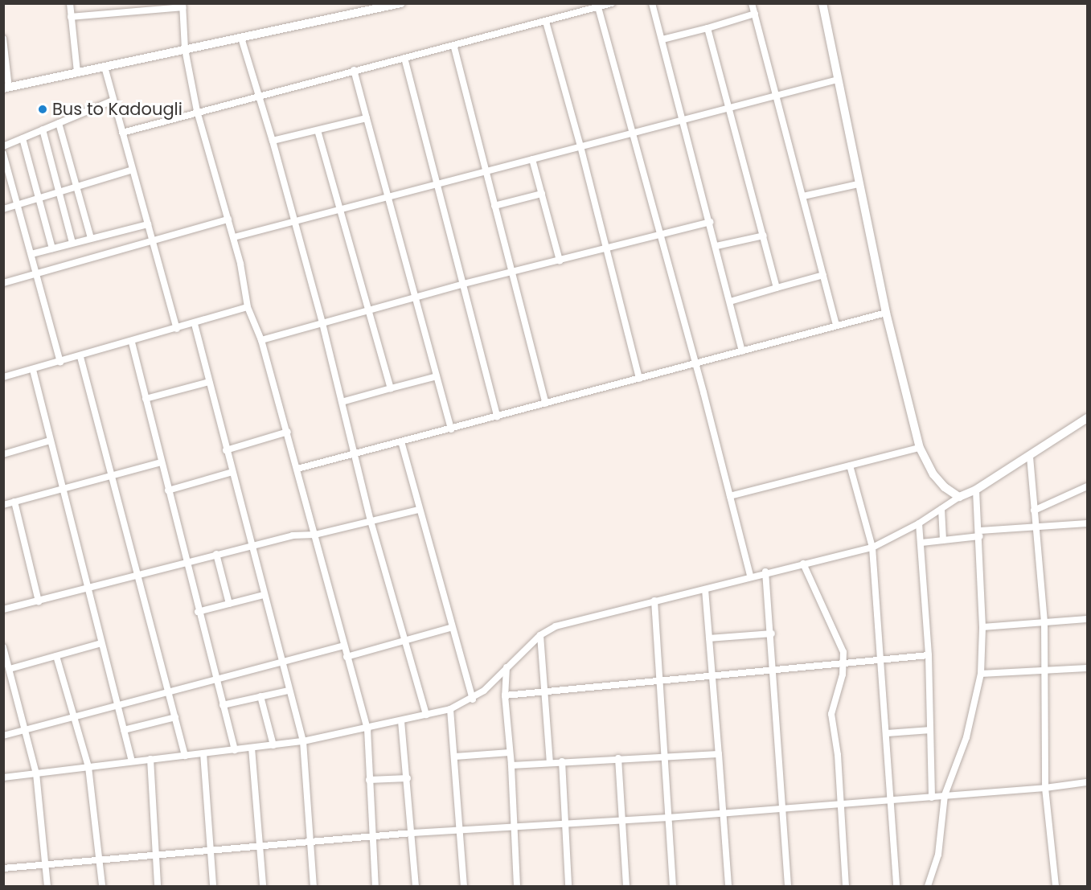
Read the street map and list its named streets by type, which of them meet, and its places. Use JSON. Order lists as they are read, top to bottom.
{
  "places": ["Bus to Kadougli"]
}
